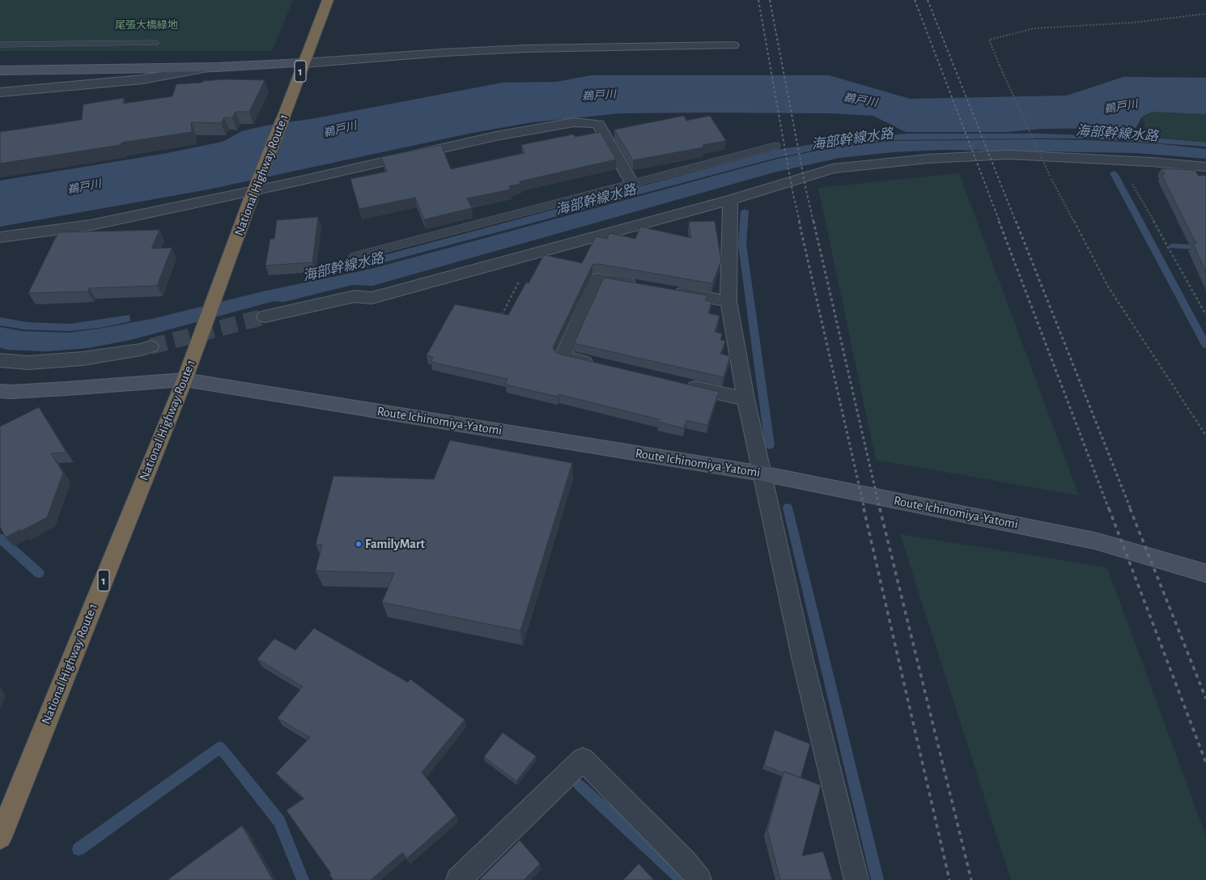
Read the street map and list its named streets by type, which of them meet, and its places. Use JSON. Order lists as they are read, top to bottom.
{
  "streets": {
    "highway": ["1", "National Highway Route 1"],
    "main road": ["Route Ichinomiya-Yatomi"]
  },
  "crossings": [
    ["National Highway Route 1", "Route Ichinomiya-Yatomi"]
  ],
  "water": ["鵜戸川", "海部幹線水路"],
  "parks": ["尾張大橋緑地"],
  "places": ["FamilyMart"]
}
